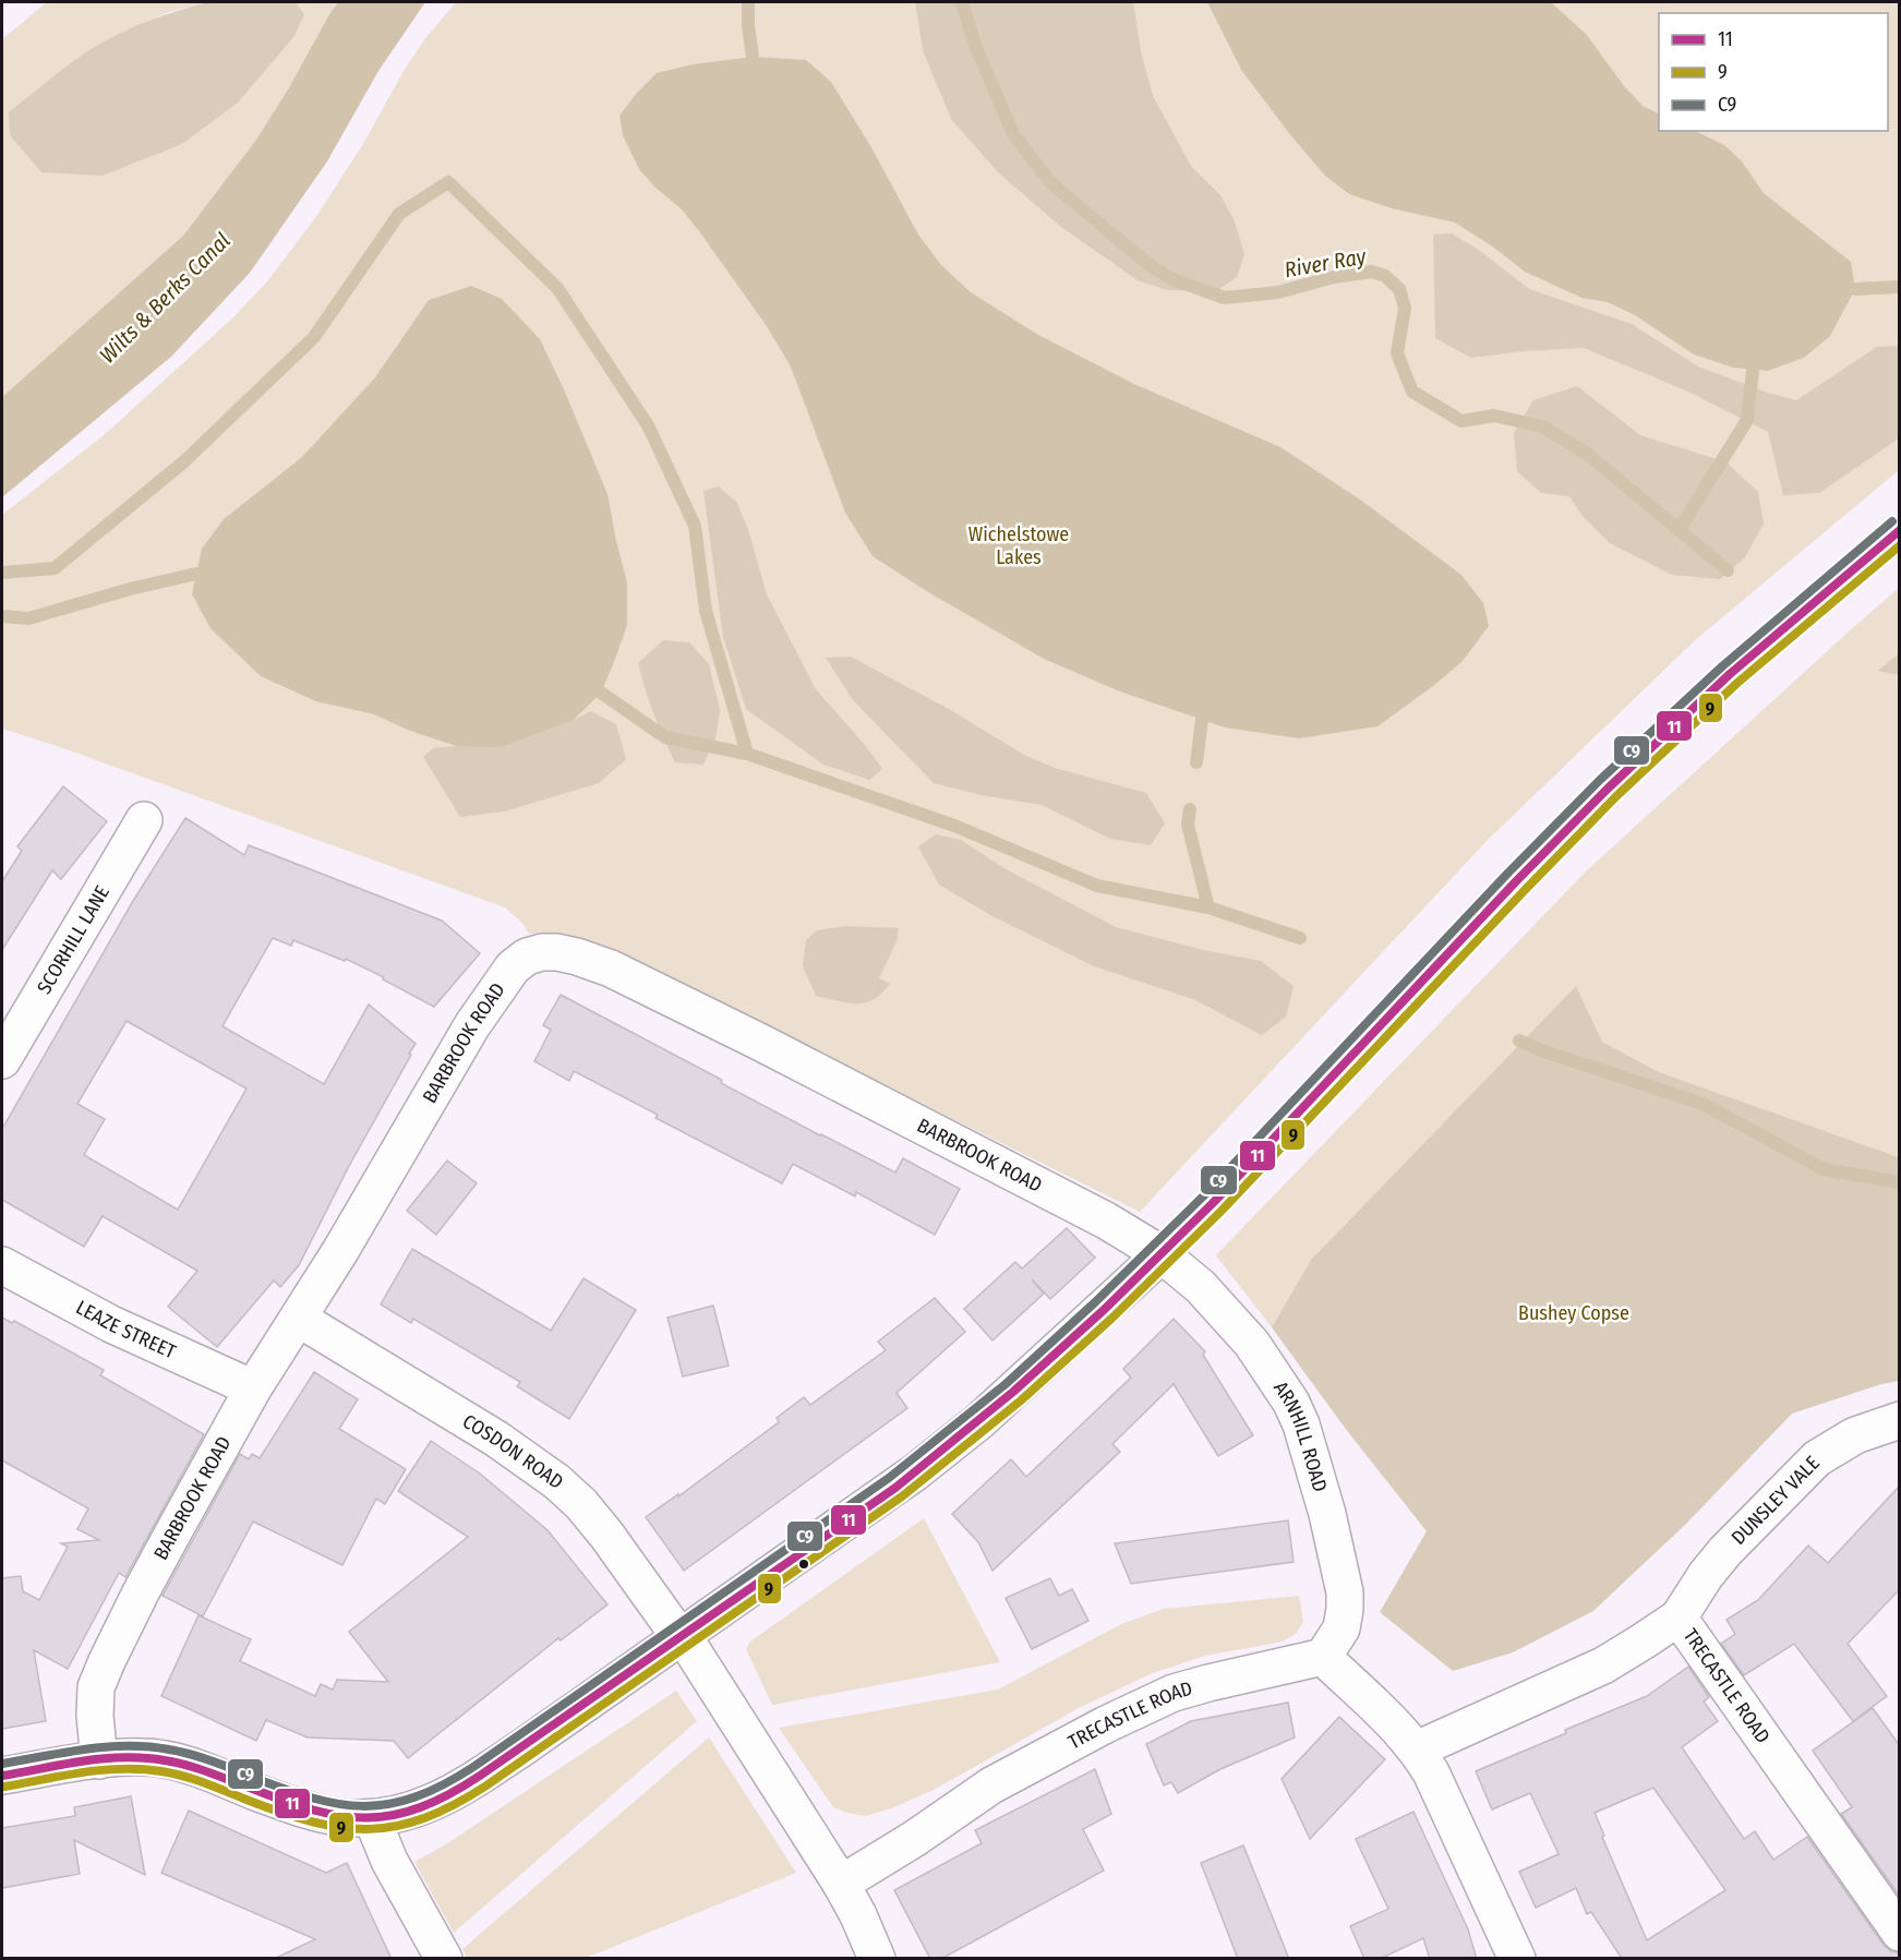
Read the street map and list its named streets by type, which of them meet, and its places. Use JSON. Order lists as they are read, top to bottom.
{
  "streets": {
    "street": [
      "SCORHILL LANE",
      "BARBROOK ROAD",
      "LEAZE STREET",
      "ARNHILL ROAD",
      "COSDON ROAD",
      "DUNSLEY VALE",
      "TRECASTLE ROAD"
    ]
  },
  "crossings": [
    ["BARBROOK ROAD", "LEAZE STREET"],
    ["BARBROOK ROAD", "ARNHILL ROAD"],
    ["BARBROOK ROAD", "COSDON ROAD"],
    ["ARNHILL ROAD", "TRECASTLE ROAD"],
    ["COSDON ROAD", "TRECASTLE ROAD"],
    ["DUNSLEY VALE", "TRECASTLE ROAD"]
  ],
  "water": ["River Ray", "Wilts & Berks Canal"],
  "parks": ["Wichelstowe Lakes", "Bushey Copse"],
  "lines": ["transit line C9", "transit line 11", "transit line 9"],
  "legend": ["11", "9", "C9"]
}
